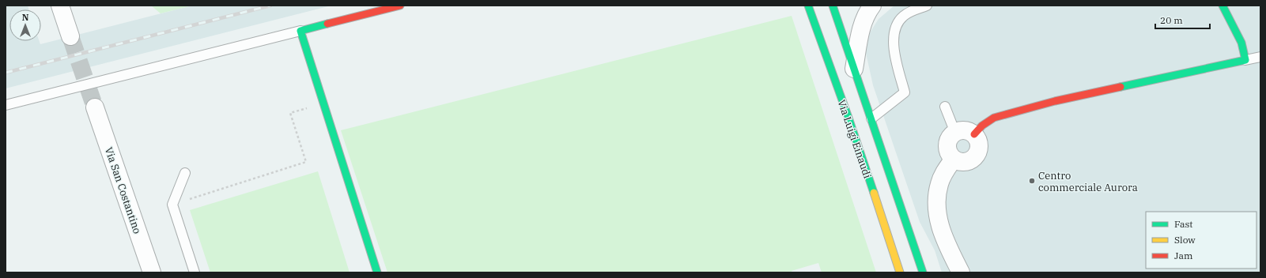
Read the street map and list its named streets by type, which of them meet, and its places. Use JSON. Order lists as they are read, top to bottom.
{
  "streets": {
    "street": ["Via Luigi Einaudi", "Via San Costantino"]
  },
  "places": ["Centro commerciale Aurora"],
  "legend": ["Fast", "Slow", "Jam"],
  "scale_bar": "20 m",
  "north": "top"
}
